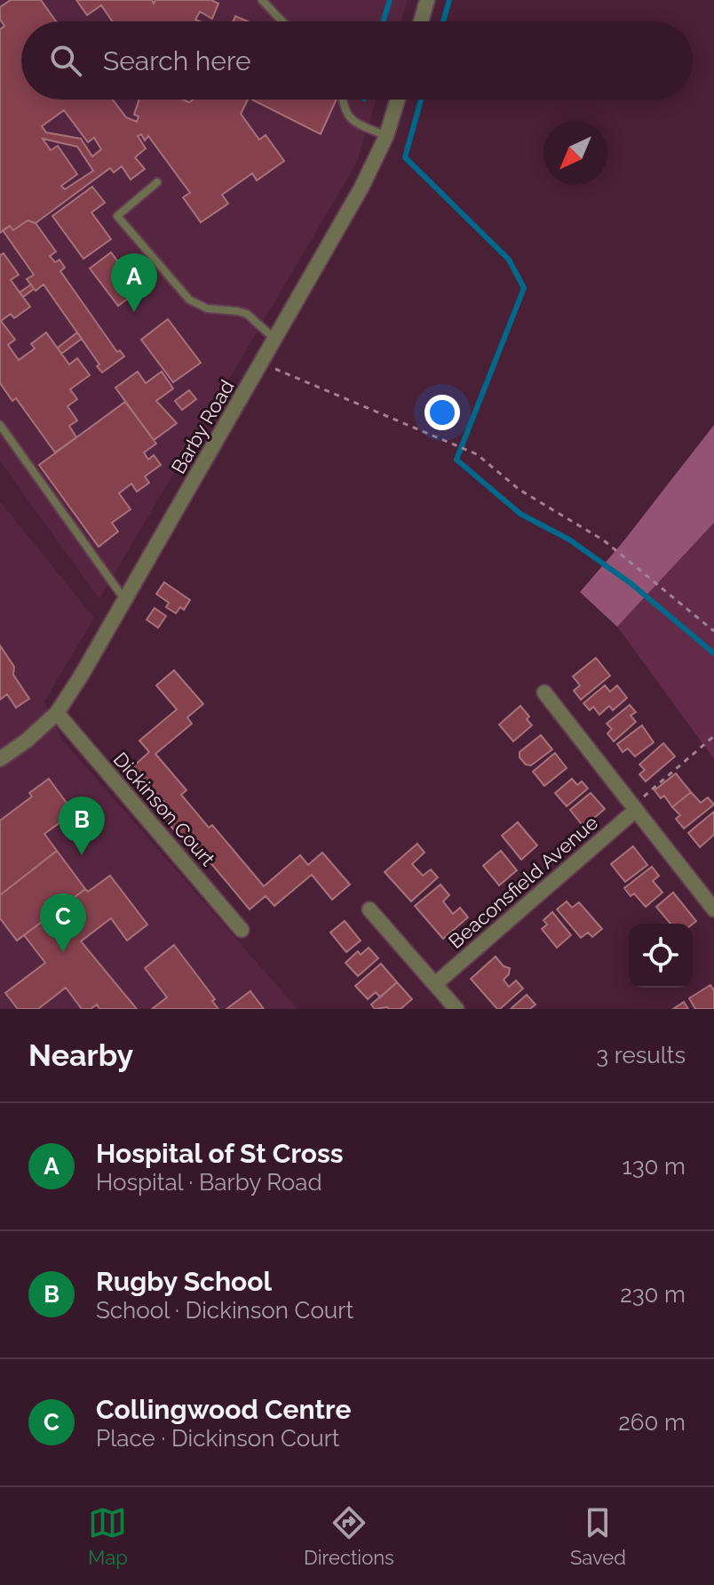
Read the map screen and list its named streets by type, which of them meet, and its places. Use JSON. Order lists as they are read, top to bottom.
{
  "streets": {
    "street": ["Barby Road", "Dickinson Court", "Beaconsfield Avenue"]
  },
  "crossings": [
    ["Barby Road", "Dickinson Court"]
  ],
  "north": "bottom left",
  "page": {
    "search": "Search here",
    "pins": ["A", "B", "C"],
    "heading": ["Nearby", "3 results"],
    "list": [
      {
        "mark": "A",
        "name": "Hospital of St Cross",
        "note": "Hospital · Barby Road",
        "value": "130 m"
      },
      {
        "mark": "B",
        "name": "Rugby School",
        "note": "School · Dickinson Court",
        "value": "230 m"
      },
      {
        "mark": "C",
        "name": "Collingwood Centre",
        "note": "Place · Dickinson Court",
        "value": "260 m"
      }
    ],
    "nav": ["Map", "Directions", "Saved"]
  }
}
